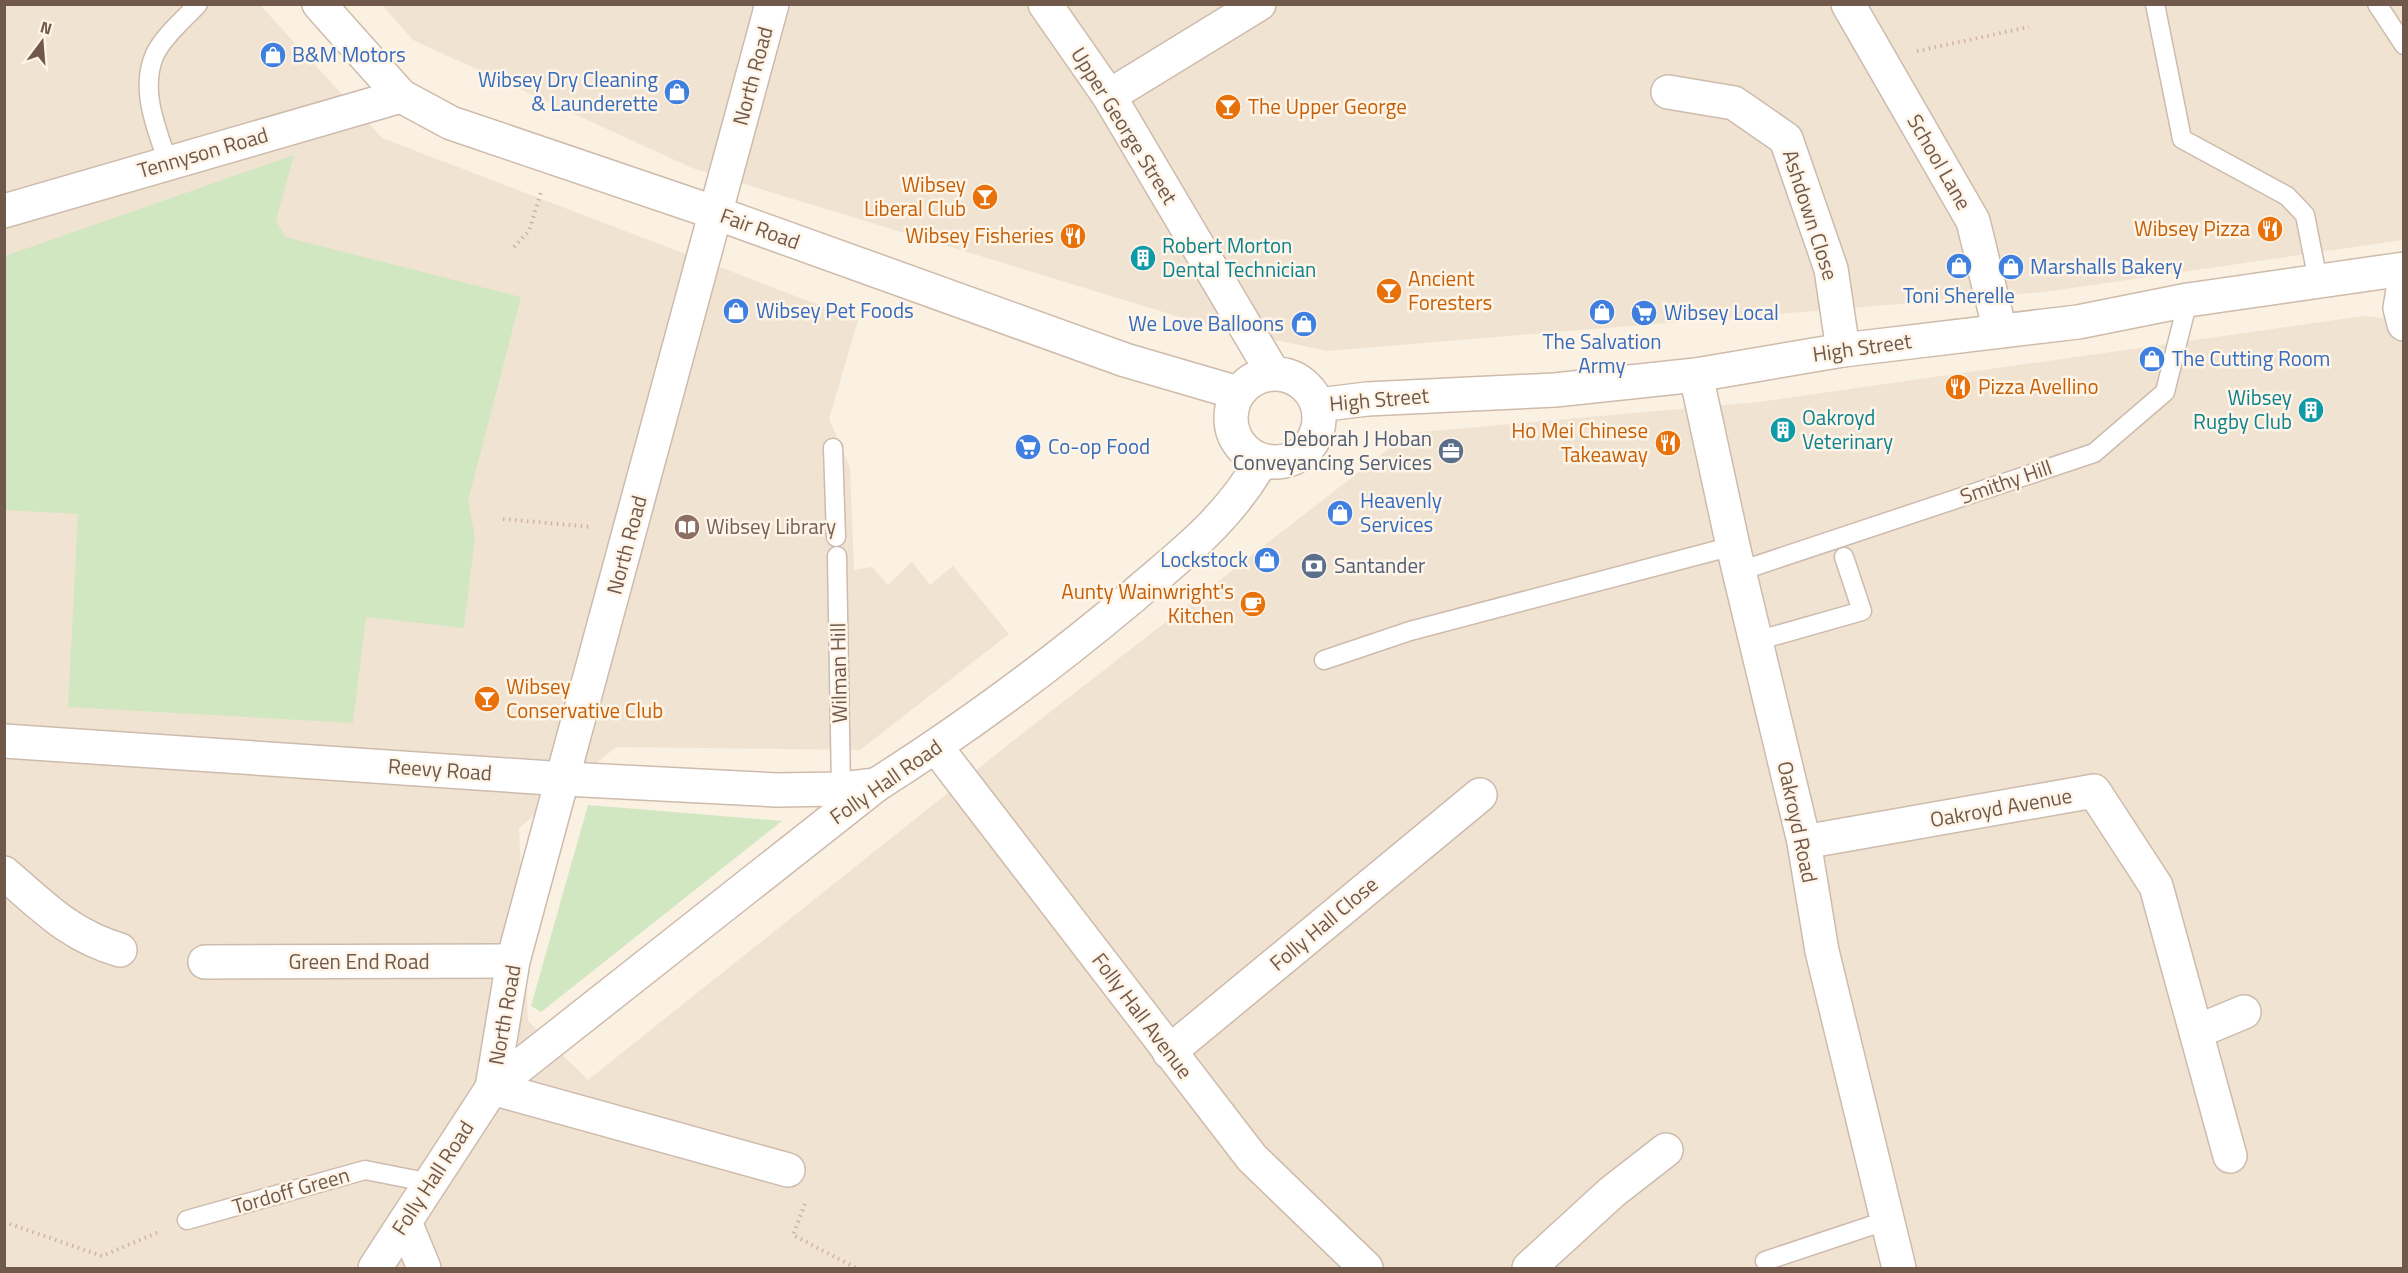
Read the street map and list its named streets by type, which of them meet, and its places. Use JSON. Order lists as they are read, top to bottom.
{
  "streets": {
    "street": [
      "North Road",
      "Upper George Street",
      "Tennyson Road",
      "School Lane",
      "Ashdown Close",
      "Fair Road",
      "High Street",
      "Reevy Road",
      "Folly Hall Road",
      "Oakroyd Avenue",
      "Oakroyd Road",
      "Folly Hall Close",
      "Green End Road",
      "Folly Hall Avenue"
    ],
    "lane": ["Smithy Hill", "Wilman Hill", "Tordoff Green"]
  },
  "crossings": [
    ["North Road", "Fair Road"],
    ["North Road", "Reevy Road"],
    ["North Road", "Folly Hall Road"],
    ["North Road", "Green End Road"],
    ["Upper George Street", "Fair Road"],
    ["Upper George Street", "High Street"],
    ["Upper George Street", "Folly Hall Road"],
    ["Tennyson Road", "Fair Road"],
    ["School Lane", "High Street"],
    ["Ashdown Close", "High Street"],
    ["Fair Road", "High Street"],
    ["Fair Road", "Folly Hall Road"],
    ["High Street", "Smithy Hill"],
    ["High Street", "Folly Hall Road"],
    ["High Street", "Oakroyd Road"],
    ["Smithy Hill", "Oakroyd Road"],
    ["Wilman Hill", "Reevy Road"],
    ["Reevy Road", "Folly Hall Road"],
    ["Folly Hall Road", "Folly Hall Avenue"],
    ["Folly Hall Road", "Tordoff Green"],
    ["Oakroyd Avenue", "Oakroyd Road"],
    ["Folly Hall Close", "Folly Hall Avenue"]
  ],
  "places": {
    "shop": [
      "B&M Motors",
      "Wibsey Dry Cleaning & Launderette",
      "Toni Sherelle",
      "Marshalls Bakery",
      "Wibsey Pet Foods",
      "The Salvation Army",
      "We Love Balloons",
      "The Cutting Room",
      "Heavenly Services",
      "Lockstock"
    ],
    "bar": [
      "The Upper George",
      "Wibsey Liberal Club",
      "Ancient Foresters",
      "Wibsey Conservative Club"
    ],
    "restaurant": [
      "Wibsey Pizza",
      "Wibsey Fisheries",
      "Pizza Avellino",
      "Ho Mei Chinese Takeaway"
    ],
    "building": ["Robert Morton Dental Technician", "Wibsey Rugby Club", "Oakroyd Veterinary"],
    "supermarket": ["Wibsey Local", "Co-op Food"],
    "office": ["Deborah J Hoban Conveyancing Services"],
    "library": ["Wibsey Library"],
    "bank": ["Santander"],
    "cafe": ["Aunty Wainwright's Kitchen"]
  },
  "north": "top"
}
